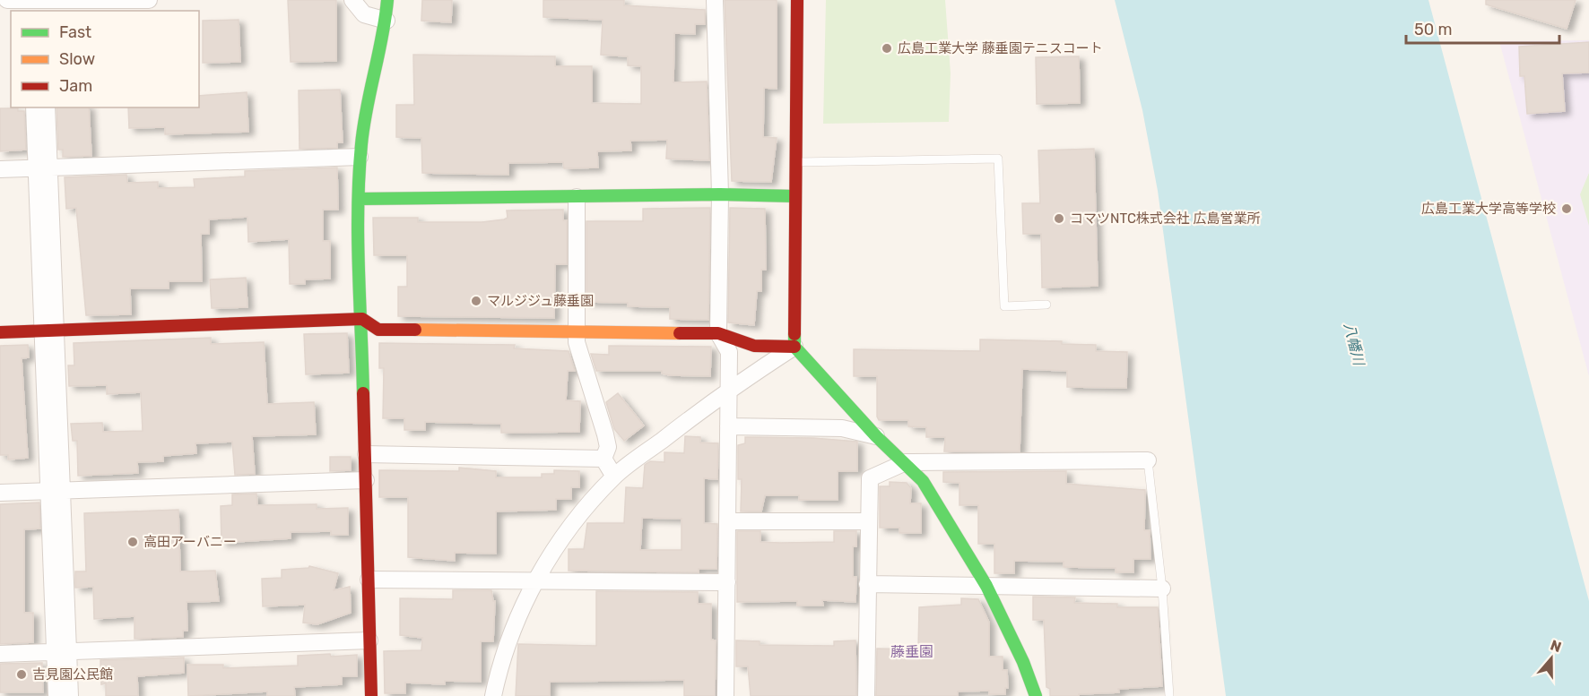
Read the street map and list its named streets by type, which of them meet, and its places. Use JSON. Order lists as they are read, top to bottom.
{
  "districts": ["藤垂園"],
  "water": ["八幡川"],
  "places": [
    "広島工業大学 藤垂園テニスコート",
    "広島工業大学高等学校",
    "コマツNTC株式会社 広島営業所",
    "マルジジュ藤垂園",
    "高田アーバニー",
    "吉見園公民館"
  ],
  "legend": ["Fast", "Slow", "Jam"],
  "scale_bar": "50 m",
  "north": "top"
}
